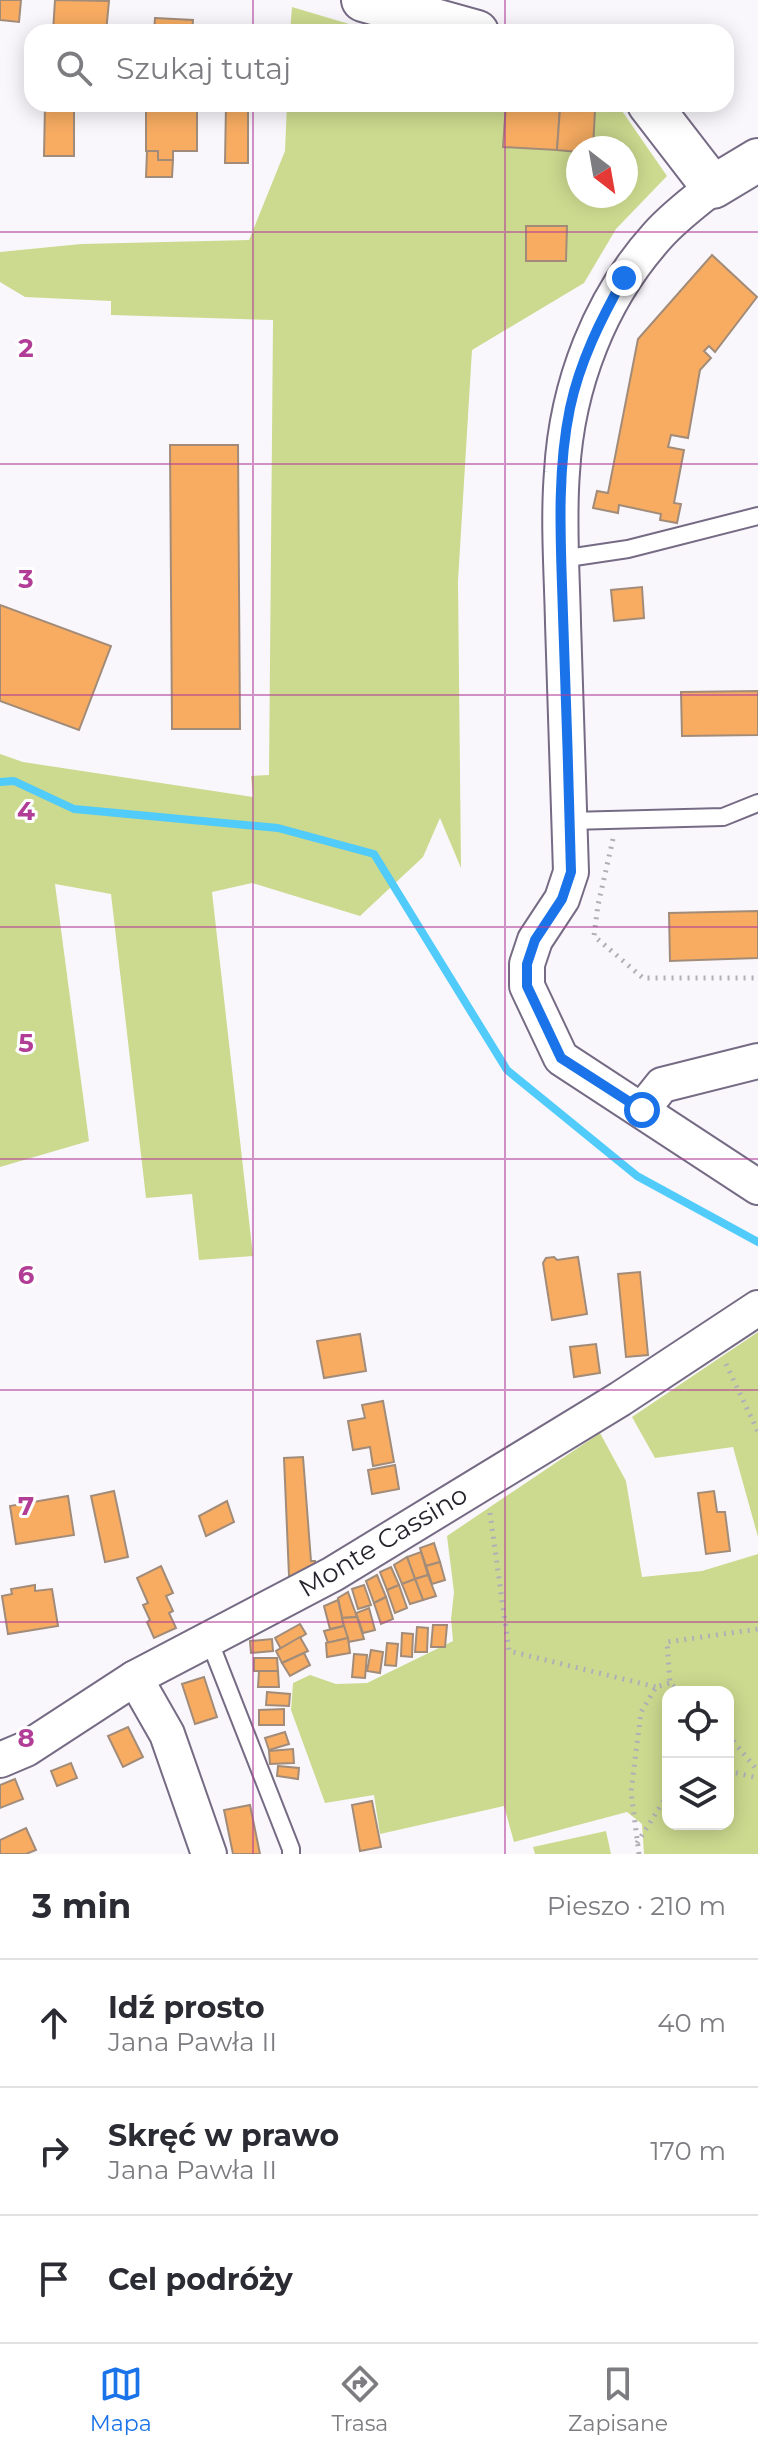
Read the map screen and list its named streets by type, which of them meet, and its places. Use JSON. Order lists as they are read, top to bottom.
{
  "streets": {
    "street": ["Monte Cassino"]
  },
  "north": "bottom right",
  "page": {
    "search": "Szukaj tutaj",
    "heading": ["3 min", "Pieszo · 210 m"],
    "list": [
      ["Idź prosto", "Jana Pawła II", "40 m"],
      ["Skręć w prawo", "Jana Pawła II", "170 m"],
      "Cel podróży"
    ],
    "nav": ["Mapa", "Trasa", "Zapisane"]
  },
  "grid": {
    "rows": [
      "2",
      "3",
      "4",
      "5",
      "6",
      "7",
      "8"
    ]
  }
}
